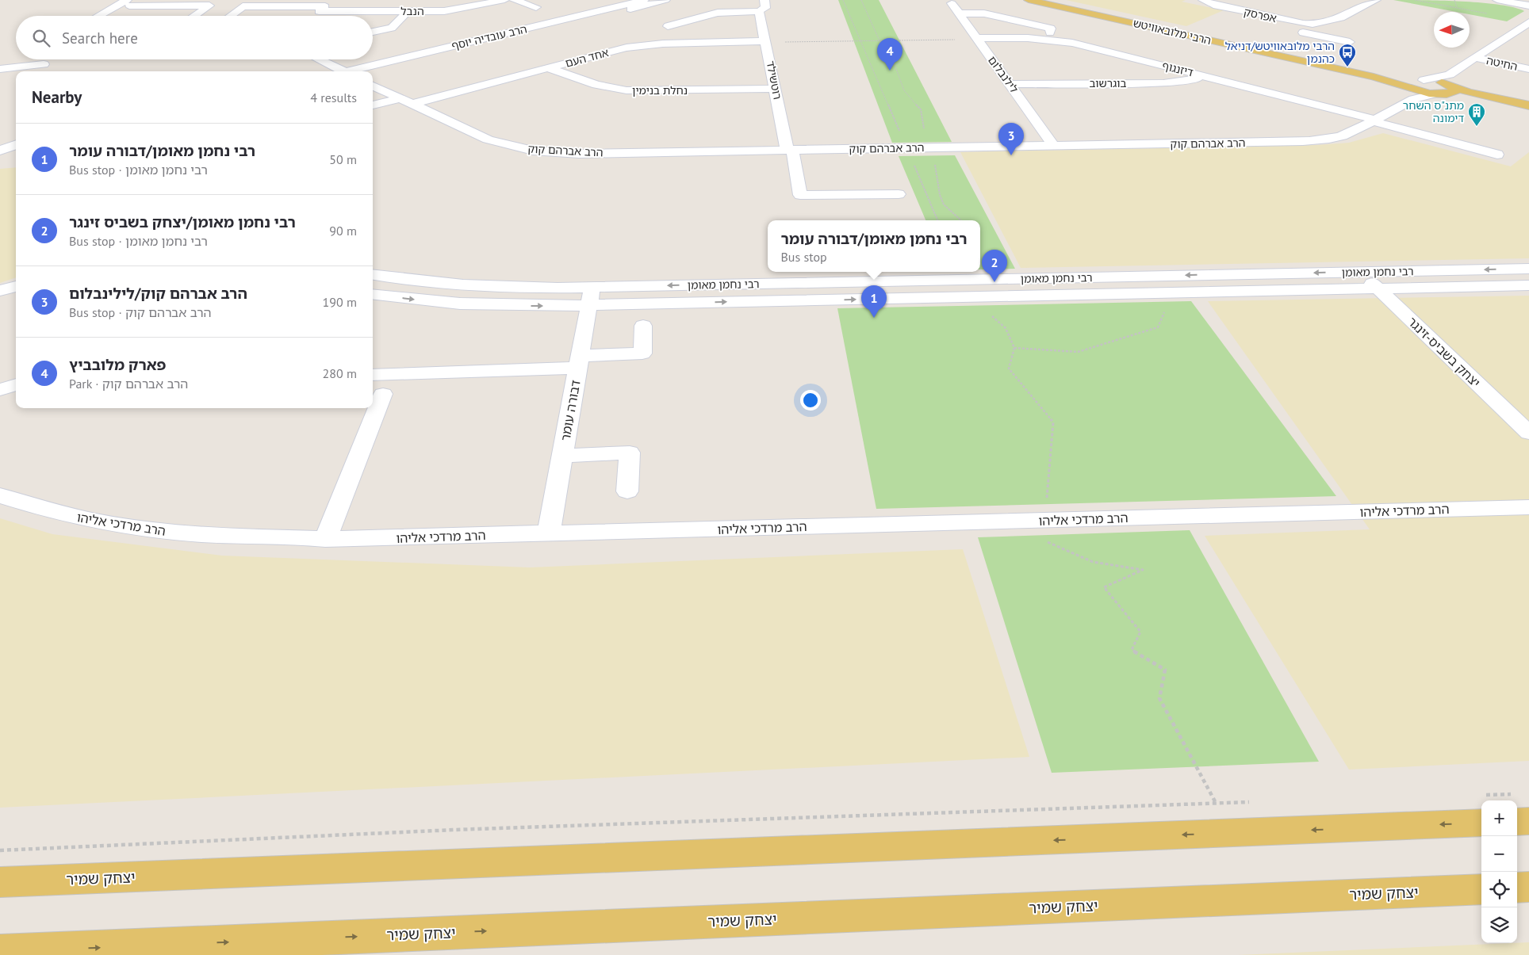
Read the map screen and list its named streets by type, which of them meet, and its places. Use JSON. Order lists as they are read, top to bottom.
{
  "streets": {
    "main road": ["הרבי מלובאוויטש", "יצחק שמיר"],
    "street": [
      "הנבל",
      "אפרסק",
      "הרב עובדיה יוסף",
      "אחד העם",
      "החיטה",
      "דיזנגוף",
      "לילנבלום",
      "רוטשילד",
      "בוגרשוב",
      "נחלת בנימין",
      "הרב אברהם קוק",
      "רבי נחמן מאומן",
      "יצחק בשביס-זינגר",
      "דבורה עומר",
      "הרב מרדכי אליהו"
    ]
  },
  "crossings": [
    ["הרבי מלובאוויטש", "הרב אברהם קוק"],
    ["אחד העם", "רוטשילד"],
    ["אחד העם", "נחלת בנימין"],
    ["אחד העם", "הרב אברהם קוק"],
    ["החיטה", "הרב אברהם קוק"],
    ["דיזנגוף", "לילנבלום"],
    ["דיזנגוף", "בוגרשוב"],
    ["דיזנגוף", "הרב אברהם קוק"],
    ["לילנבלום", "בוגרשוב"],
    ["לילנבלום", "הרב אברהם קוק"],
    ["רוטשילד", "נחלת בנימין"],
    ["רוטשילד", "הרב אברהם קוק"],
    ["רבי נחמן מאומן", "יצחק בשביס-זינגר"],
    ["רבי נחמן מאומן", "דבורה עומר"],
    ["דבורה עומר", "הרב מרדכי אליהו"]
  ],
  "places": {
    "bus stop": ["הרבי מלובאוויטש/דניאל כהנמן"],
    "building": ["מתנ\"ס השחר דימונה"]
  },
  "north": "left",
  "page": {
    "search": "Search here",
    "pins": [
      "4",
      "3",
      "2",
      "1"
    ],
    "heading": ["Nearby", "4 results"],
    "list": [
      {
        "mark": "1",
        "name": "רבי נחמן מאומן/דבורה עומר",
        "note": "Bus stop · רבי נחמן מאומן",
        "value": "50 m"
      },
      {
        "mark": "2",
        "name": "רבי נחמן מאומן/יצחק בשביס זינגר",
        "note": "Bus stop · רבי נחמן מאומן",
        "value": "90 m"
      },
      {
        "mark": "3",
        "name": "הרב אברהם קוק/לילינבלום",
        "note": "Bus stop · הרב אברהם קוק",
        "value": "190 m"
      },
      {
        "mark": "4",
        "name": "פארק מלובביץ",
        "note": "Park · הרב אברהם קוק",
        "value": "280 m"
      }
    ],
    "popup": ["רבי נחמן מאומן/דבורה עומר", "Bus stop"],
    "map_buttons": ["+", "−"]
  }
}
